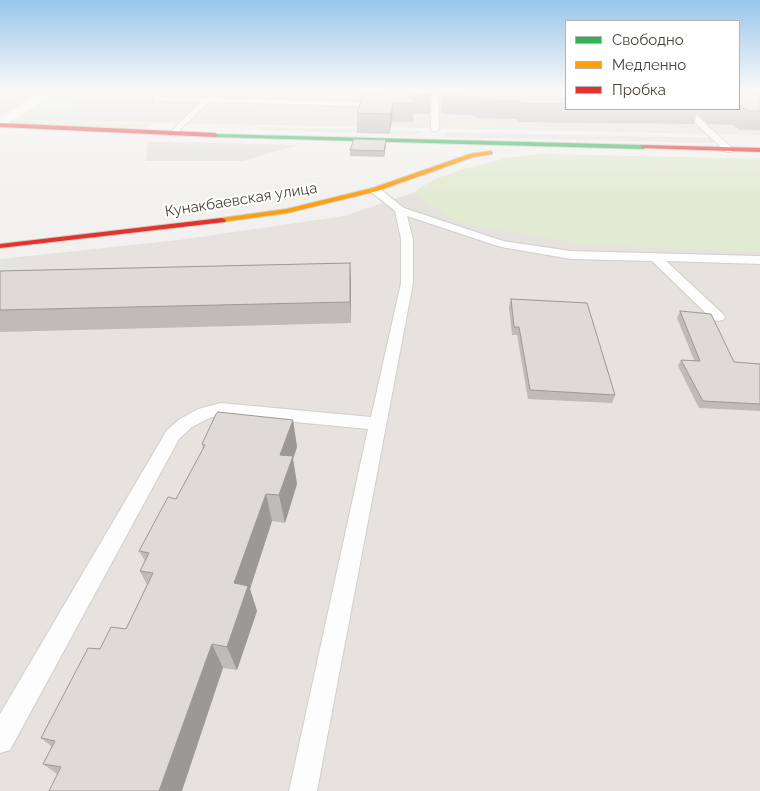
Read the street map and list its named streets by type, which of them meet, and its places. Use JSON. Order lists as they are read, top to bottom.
{
  "streets": {
    "main road": ["Кунакбаевская улица"]
  },
  "legend": ["Свободно", "Медленно", "Пробка"]
}
